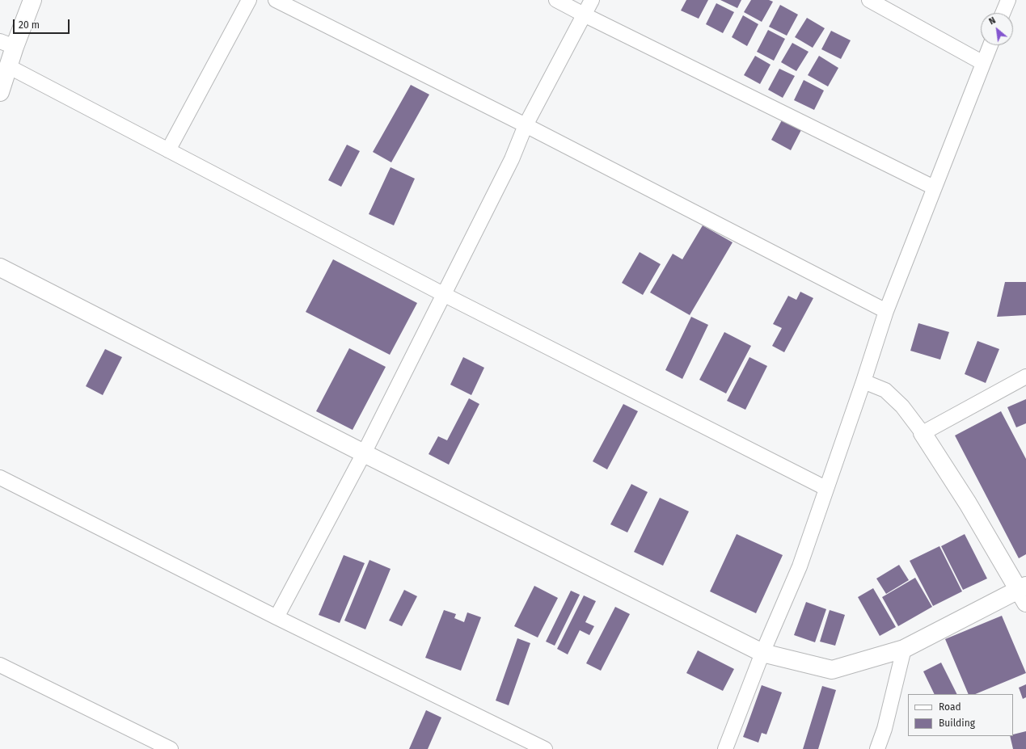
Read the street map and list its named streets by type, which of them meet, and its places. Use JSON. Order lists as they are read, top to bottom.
{
  "legend": ["Road", "Building"],
  "scale_bar": "20 m",
  "north": "top left"
}
